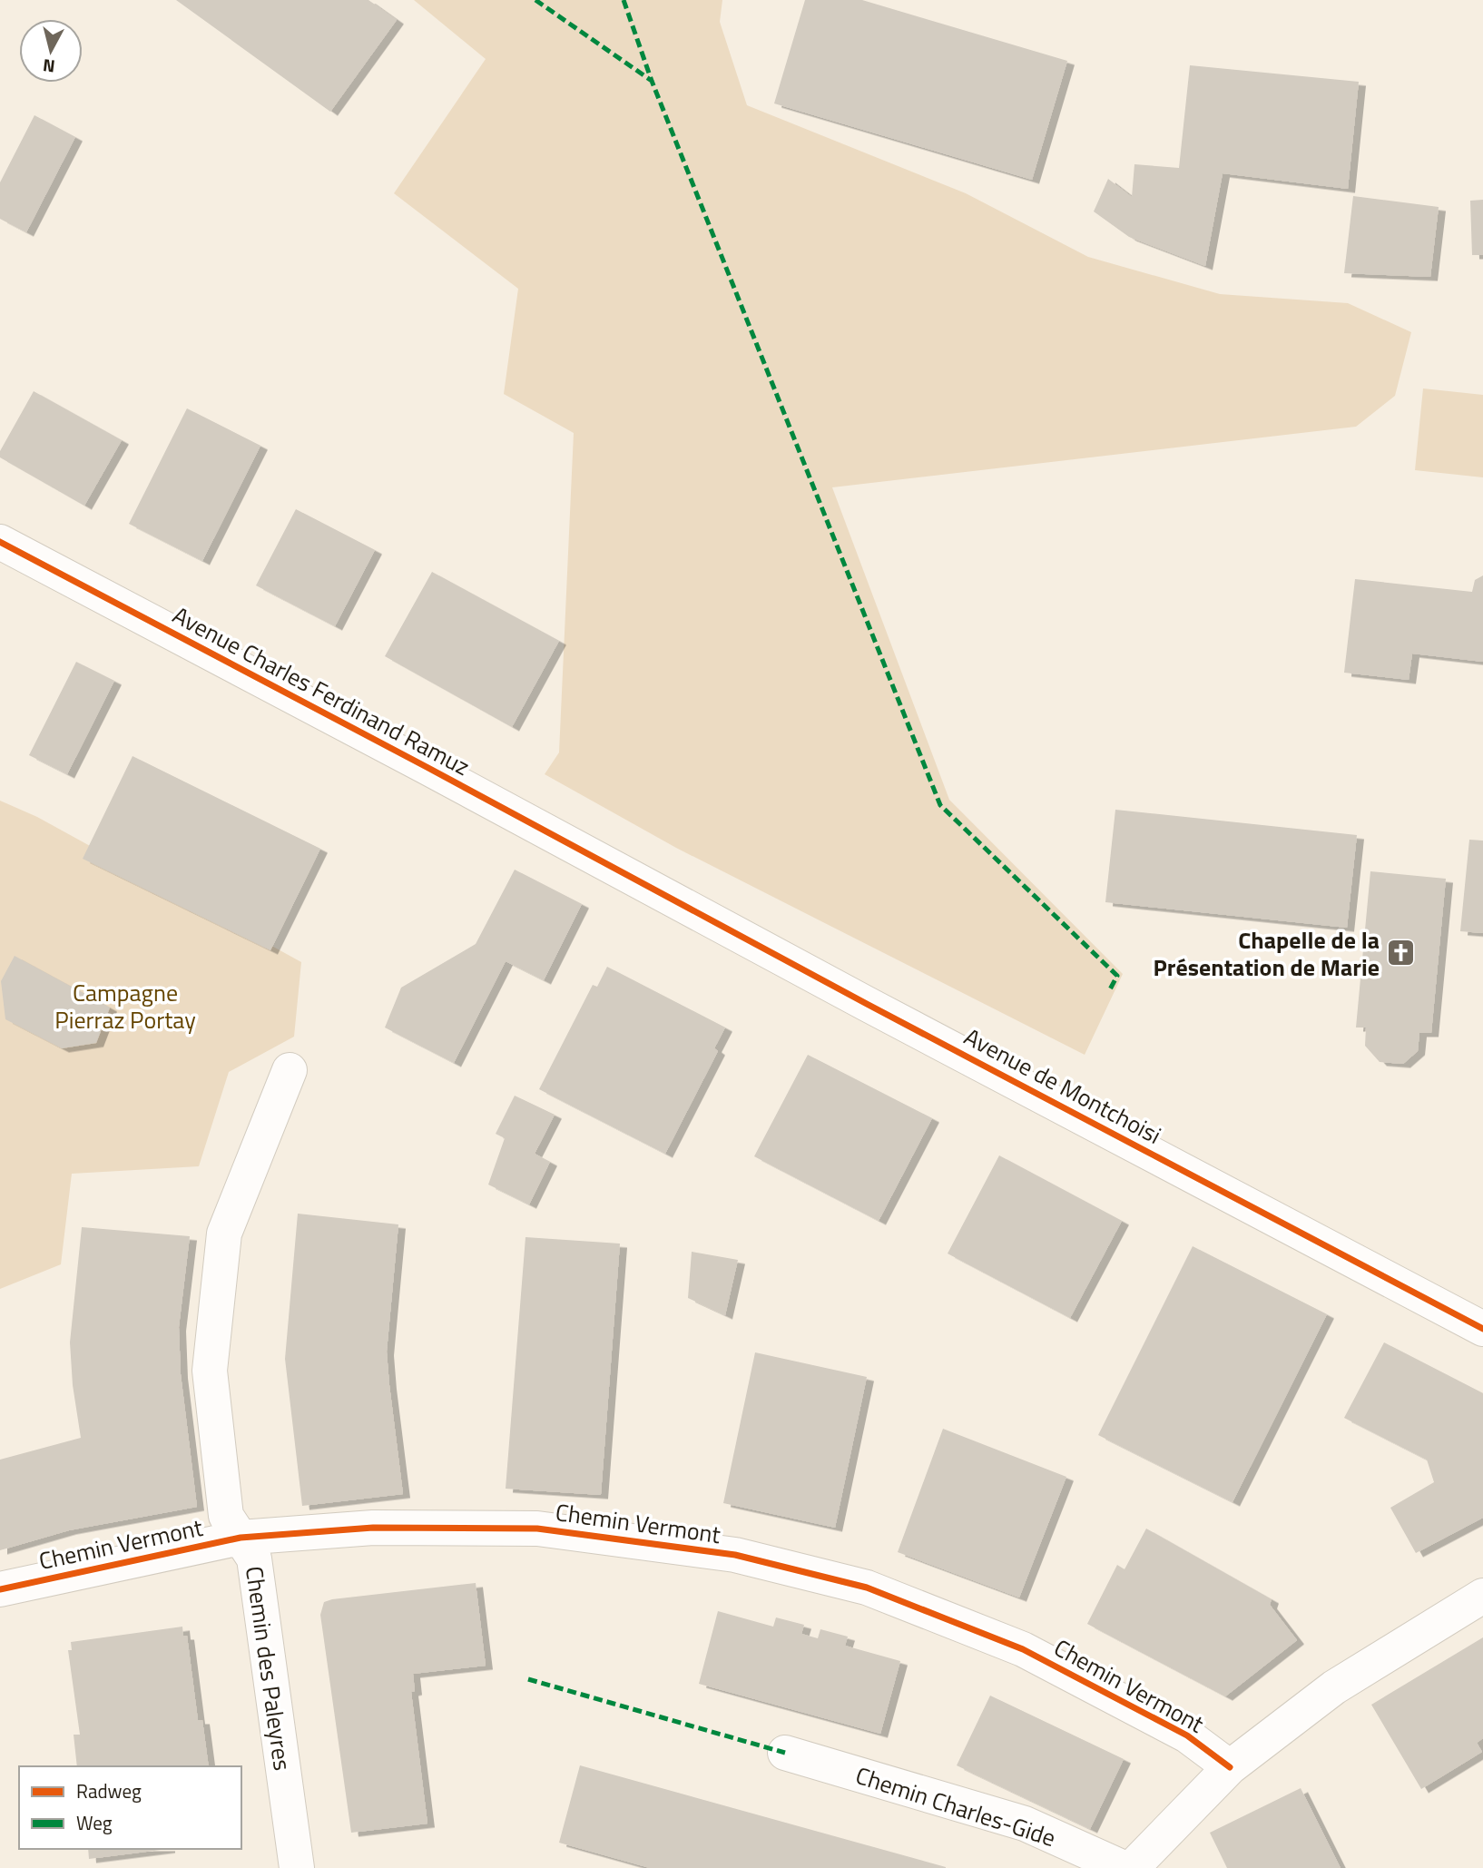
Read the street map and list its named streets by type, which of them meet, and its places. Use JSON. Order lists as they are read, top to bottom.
{
  "streets": {
    "street": [
      "Avenue Charles Ferdinand Ramuz",
      "Avenue de Montchoisi",
      "Chemin Vermont",
      "Chemin des Paleyres",
      "Chemin Charles-Gide"
    ]
  },
  "crossings": [
    ["Avenue Charles Ferdinand Ramuz", "Avenue de Montchoisi"],
    ["Chemin Vermont", "Chemin des Paleyres"]
  ],
  "parks": ["Campagne Pierraz Portay"],
  "places": {
    "church": ["Chapelle de la Présentation de Marie"]
  },
  "legend": ["Radweg", "Weg"],
  "north": "bottom"
}
